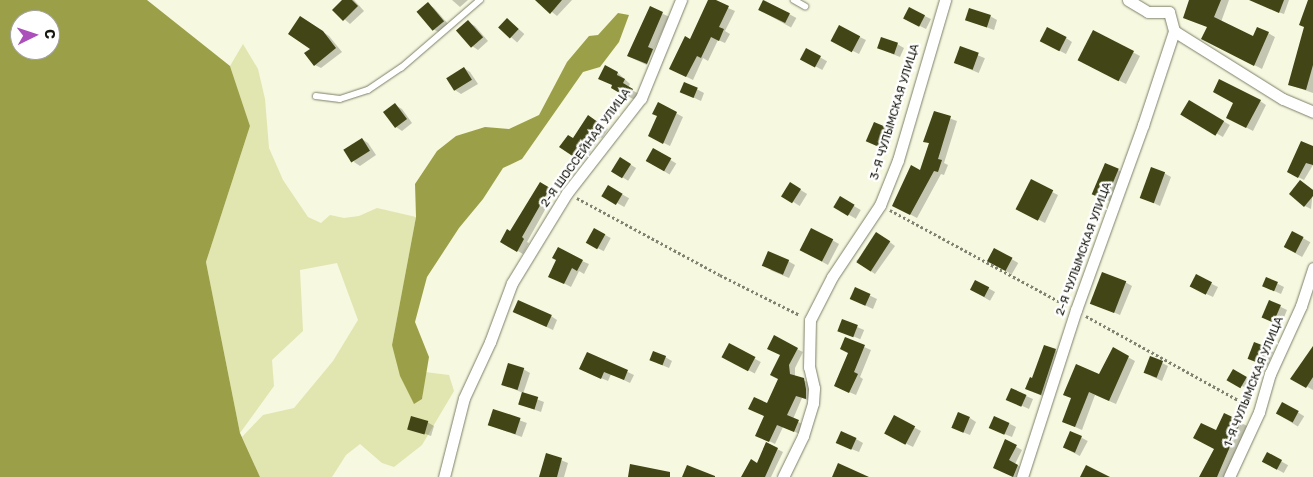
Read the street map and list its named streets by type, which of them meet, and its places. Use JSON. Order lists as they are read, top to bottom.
{
  "streets": {
    "street": [
      "3-Я ЧУЛЫМСКАЯ УЛИЦА",
      "2-Я ШОССЕЙНАЯ УЛИЦА",
      "2-Я ЧУЛЫМСКАЯ УЛИЦА",
      "1-Я ЧУЛЫМСКАЯ УЛИЦА"
    ]
  },
  "north": "right"
}
